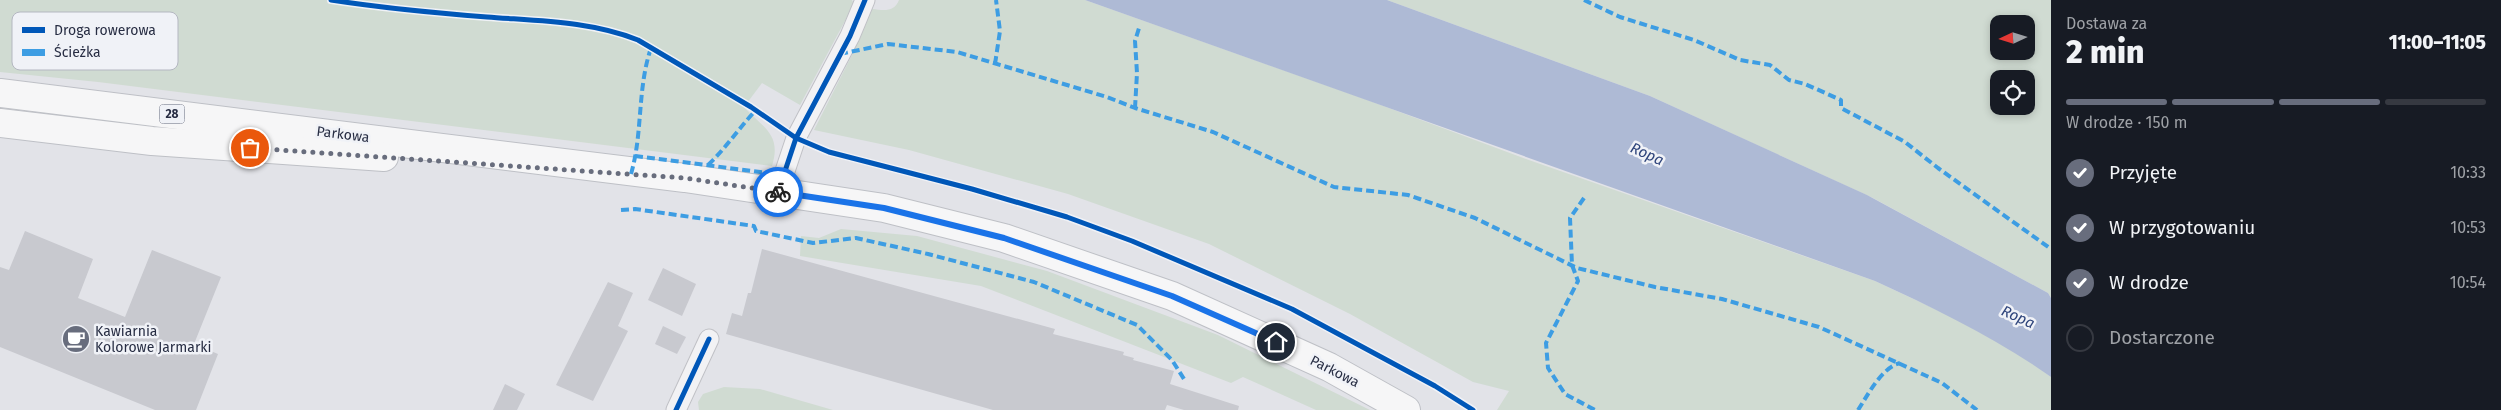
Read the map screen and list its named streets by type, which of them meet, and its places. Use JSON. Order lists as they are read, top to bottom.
{
  "streets": {
    "main road": ["28", "Parkowa"]
  },
  "water": ["Ropa"],
  "places": {
    "cafe": ["Kawiarnia Kolorowe Jarmarki"]
  },
  "legend": ["Droga rowerowa", "Ścieżka"],
  "north": "left",
  "page": {
    "heading": ["2 min", "Dostawa za", "11:00–11:05"],
    "bar": "W drodze · 150 m",
    "list": [
      ["Przyjęte", "10:33"],
      ["W przygotowaniu", "10:53"],
      ["W drodze", "10:54"],
      "Dostarczone"
    ]
  }
}
